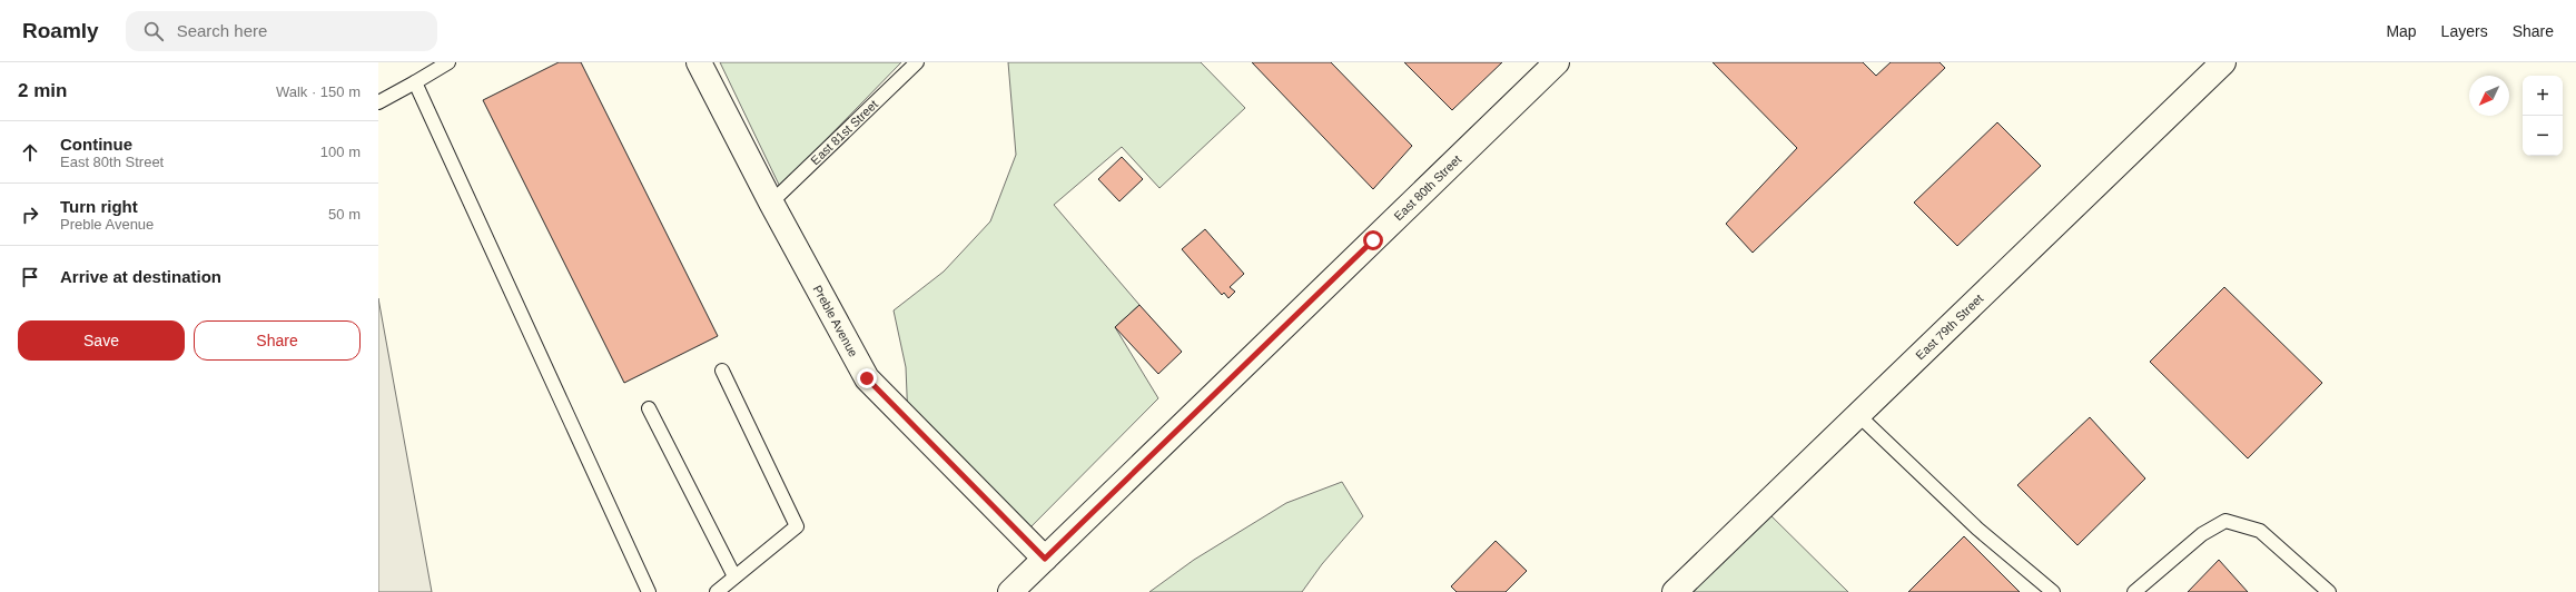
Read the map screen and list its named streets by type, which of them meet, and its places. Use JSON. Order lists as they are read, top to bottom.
{
  "streets": {
    "street": ["East 80th Street", "Preble Avenue", "East 79th Street"],
    "lane": ["East 81st Street"]
  },
  "crossings": [
    ["East 81st Street", "Preble Avenue"],
    ["East 80th Street", "Preble Avenue"]
  ],
  "north": "bottom left",
  "page": {
    "header": "Roamly",
    "search": "Search here",
    "nav": ["Map", "Layers", "Share"],
    "heading": ["2 min", "Walk · 150 m"],
    "map_buttons": ["+", "−"],
    "list": [
      ["Continue", "East 80th Street", "100 m"],
      ["Turn right", "Preble Avenue", "50 m"],
      "Arrive at destination"
    ],
    "buttons": ["Save", "Share"]
  }
}
